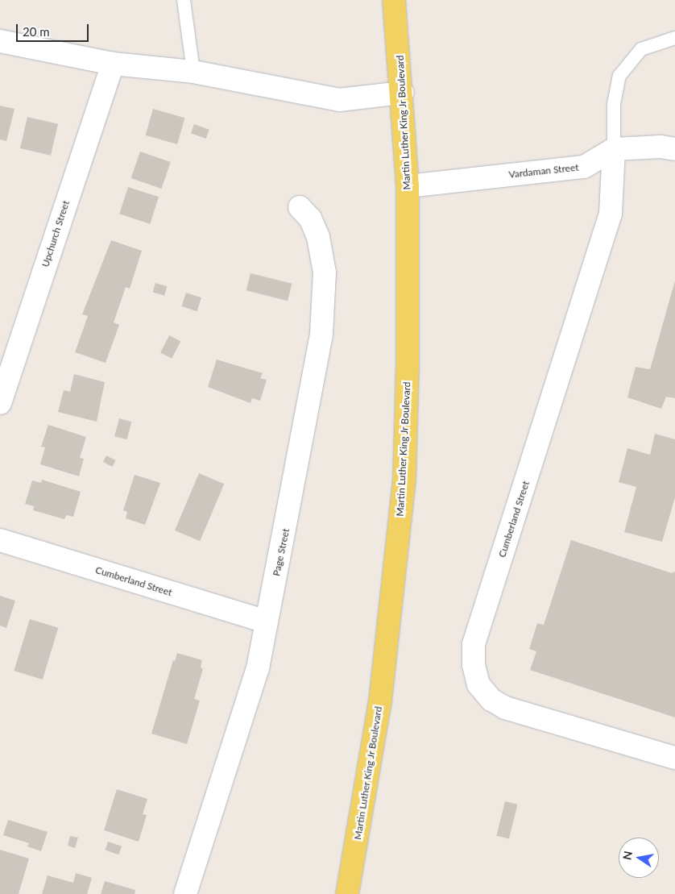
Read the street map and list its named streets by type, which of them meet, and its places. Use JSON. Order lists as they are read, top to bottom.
{
  "streets": {
    "main road": ["Martin Luther King Jr Boulevard"],
    "street": [
      "Vardaman Street",
      "Upchurch Street",
      "Cumberland Street",
      "Page Street"
    ]
  },
  "crossings": [
    ["Martin Luther King Jr Boulevard", "Vardaman Street"],
    ["Vardaman Street", "Cumberland Street"],
    ["Cumberland Street", "Page Street"]
  ],
  "scale_bar": "20 m",
  "north": "left"
}
